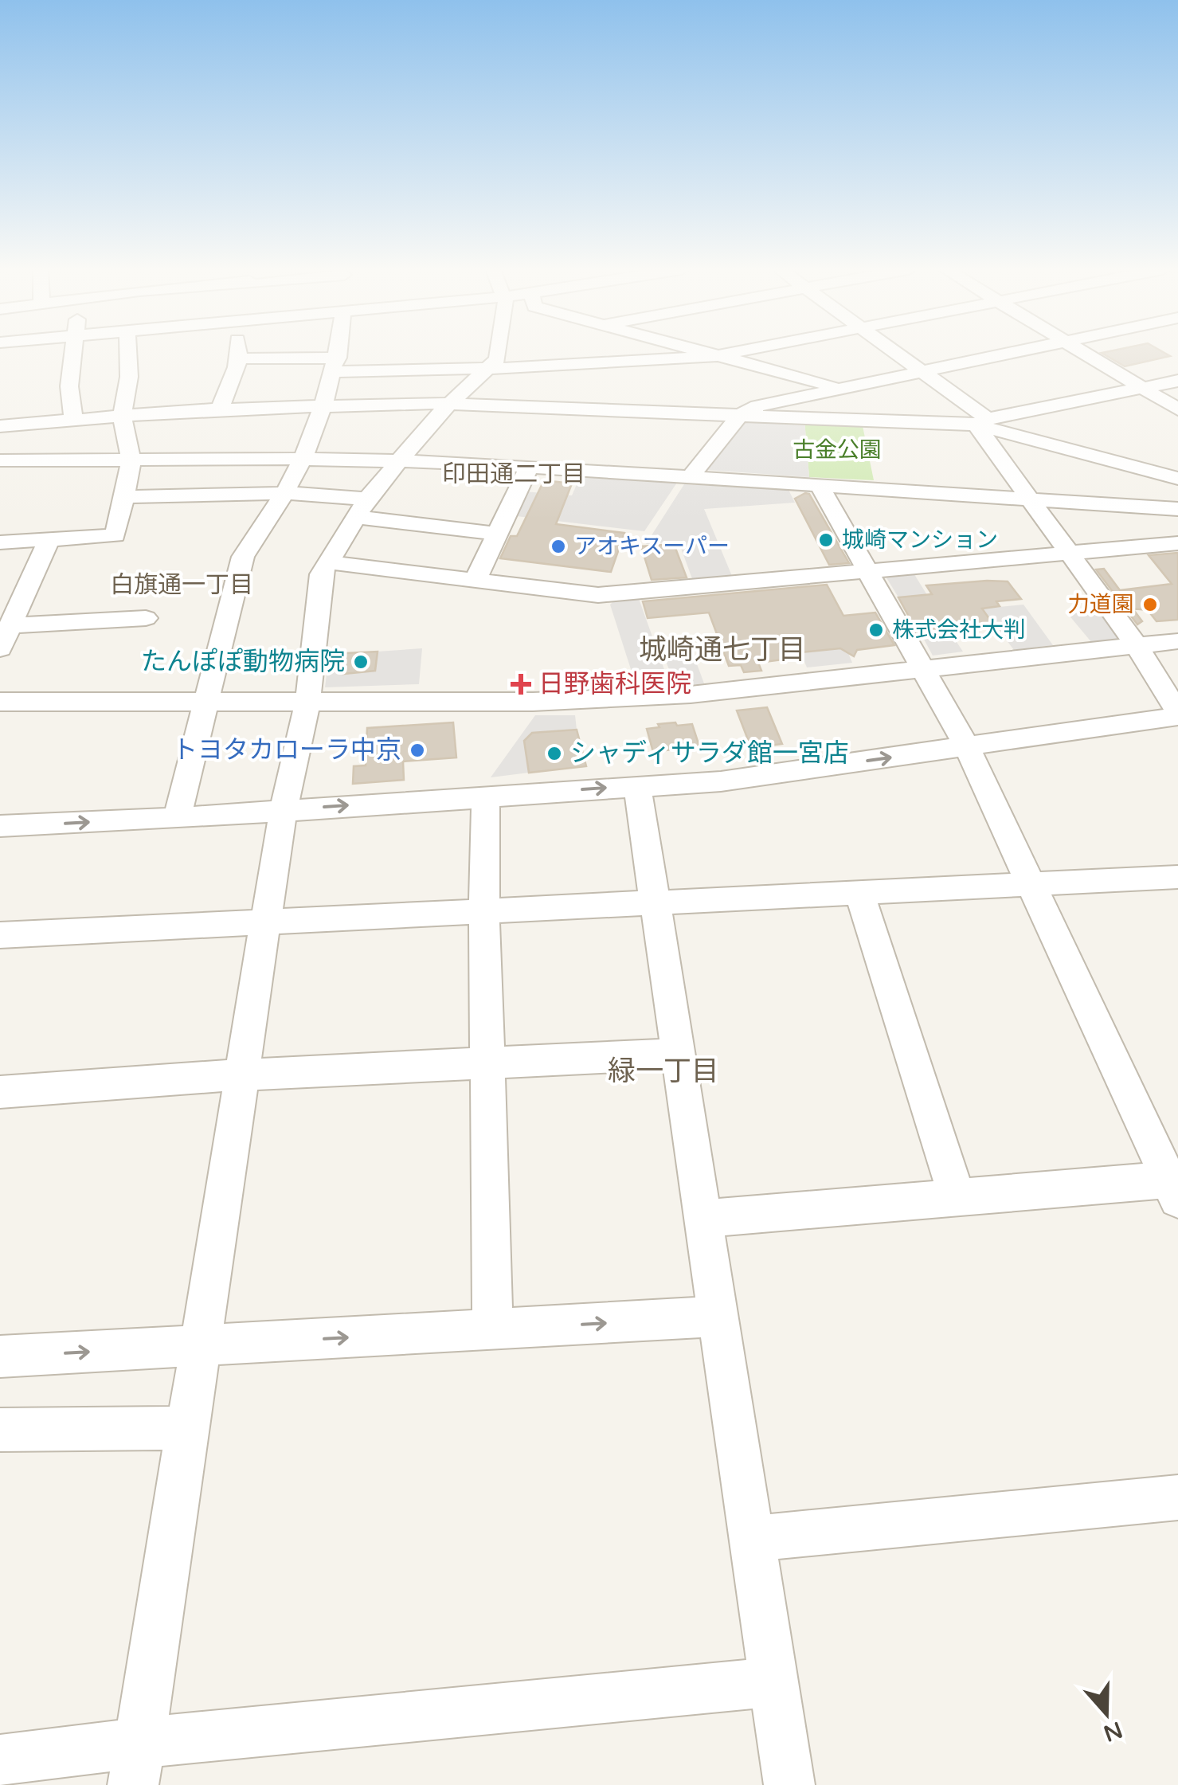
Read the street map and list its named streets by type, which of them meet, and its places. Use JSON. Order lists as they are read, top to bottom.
{
  "districts": [
    "印田通二丁目",
    "白旗通一丁目",
    "城崎通七丁目",
    "緑一丁目"
  ],
  "parks": ["古金公園"],
  "places": {
    "other": [
      "城崎マンション",
      "アオキスーパー",
      "力道園",
      "株式会社大判",
      "たんぽぽ動物病院",
      "トヨタカローラ中京",
      "シャディサラダ館一宮店"
    ],
    "health": ["日野歯科医院"]
  },
  "north": "bottom"
}
